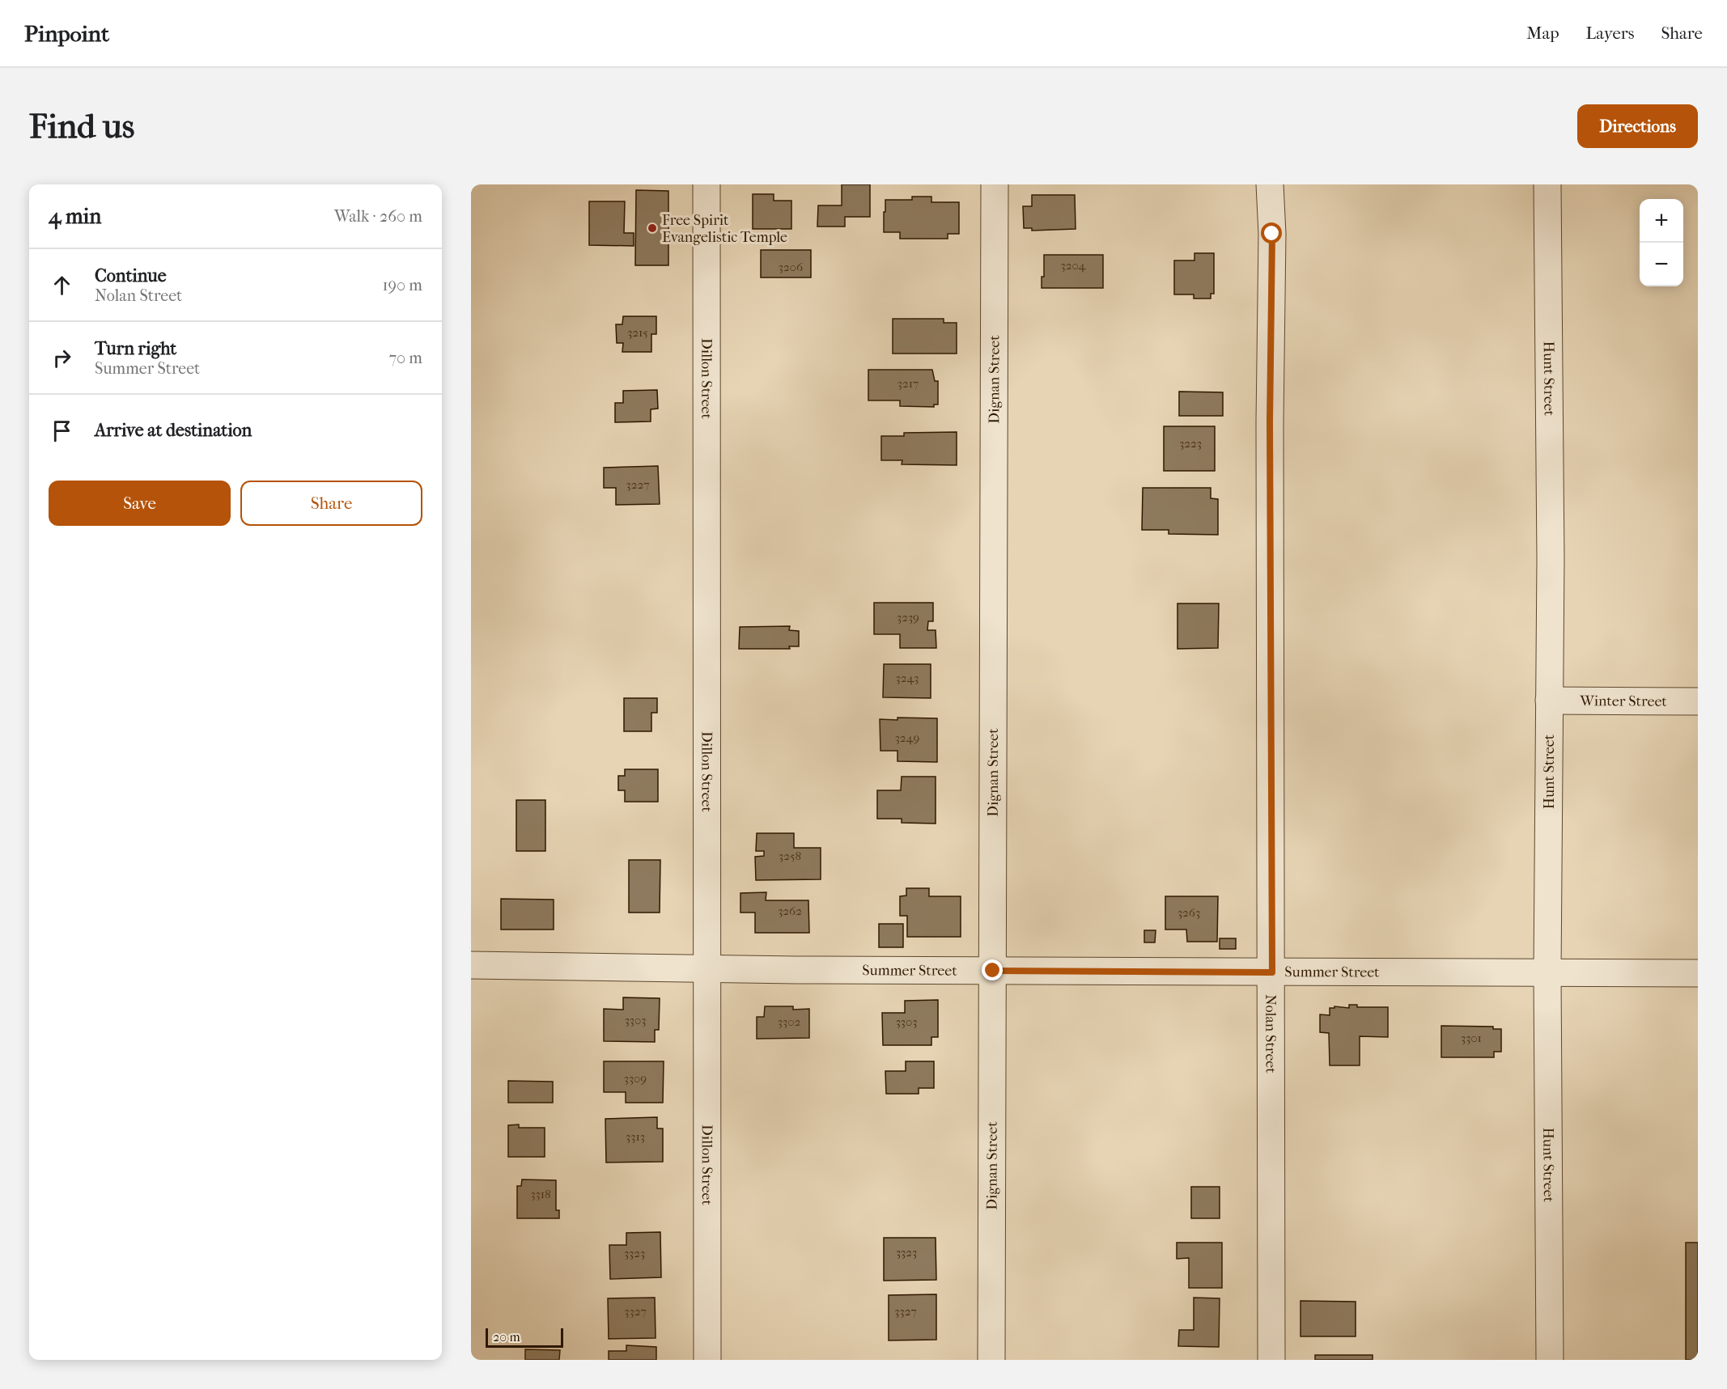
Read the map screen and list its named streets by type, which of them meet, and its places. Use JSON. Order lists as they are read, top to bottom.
{
  "streets": {
    "street": [
      "Dillon Street",
      "Dignan Street",
      "Hunt Street",
      "Winter Street",
      "Summer Street",
      "Nolan Street"
    ]
  },
  "crossings": [
    ["Dillon Street", "Summer Street"],
    ["Dignan Street", "Summer Street"],
    ["Hunt Street", "Winter Street"],
    ["Hunt Street", "Summer Street"],
    ["Summer Street", "Nolan Street"]
  ],
  "places": ["Free Spirit Evangelistic Temple"],
  "house_numbers": [
    "3204",
    "3206",
    "3215",
    "3217",
    "3223",
    "3227",
    "3239",
    "3243",
    "3249",
    "3258",
    "3262",
    "3263",
    "3303",
    "3302",
    "3303",
    "3301",
    "3309",
    "3313",
    "3318",
    "3323",
    "3323",
    "3327",
    "3327"
  ],
  "scale_bar": "20 m",
  "page": {
    "header": "Pinpoint",
    "nav": ["Map", "Layers", "Share"],
    "buttons": [
      "Directions",
      ["Save", "Share"]
    ],
    "title": "Find us",
    "heading": ["4 min", "Walk · 260 m"],
    "map_buttons": ["+", "−"],
    "list": [
      ["Continue", "Nolan Street", "190 m"],
      ["Turn right", "Summer Street", "70 m"],
      "Arrive at destination"
    ],
    "scale": "20 m"
  }
}
